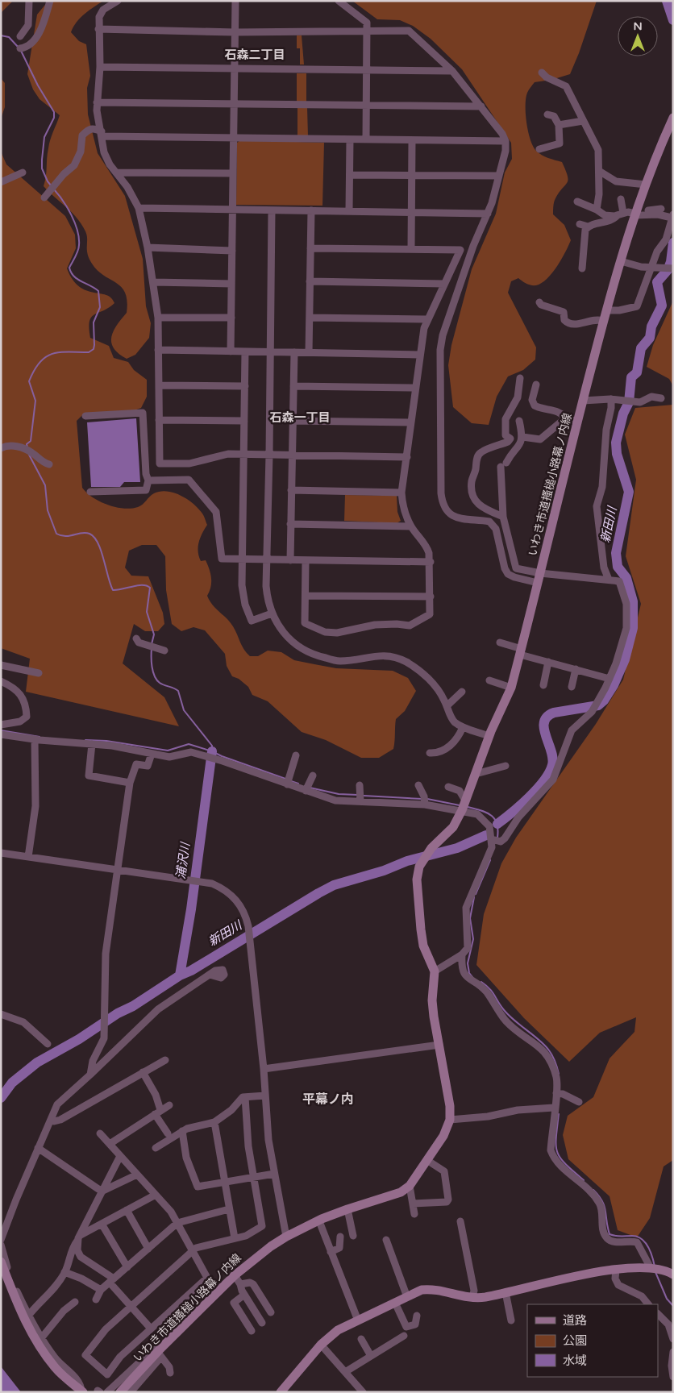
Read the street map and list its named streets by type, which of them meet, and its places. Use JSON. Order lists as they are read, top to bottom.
{
  "streets": {
    "street": ["いわき市道搔槌小路幕ノ内線"]
  },
  "districts": ["石森二丁目", "石森一丁目", "平幕ノ内"],
  "water": ["新田川", "浦沢川"],
  "legend": ["道路", "公園", "水域"],
  "north": "top"
}
